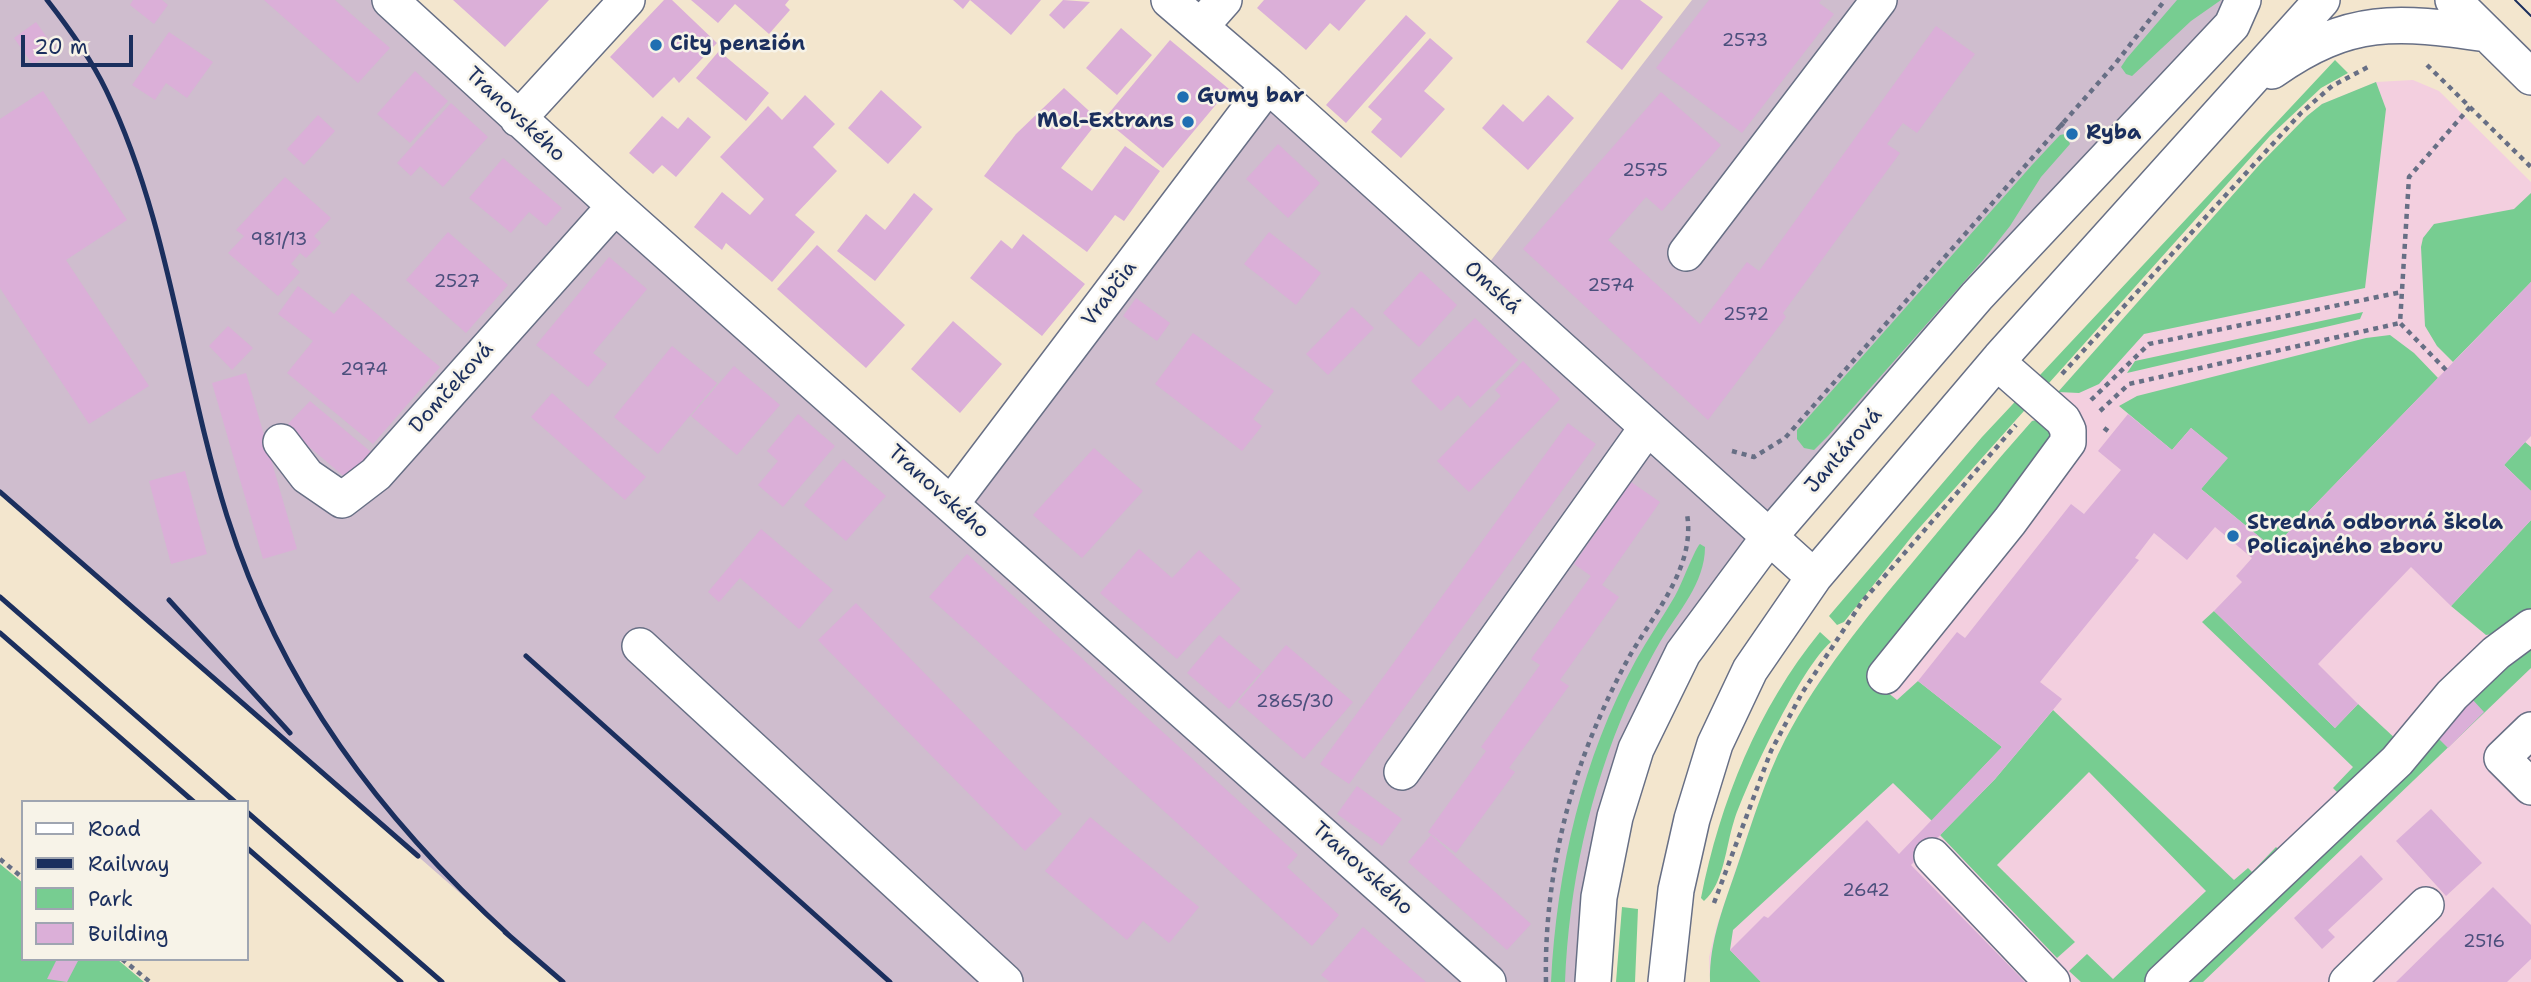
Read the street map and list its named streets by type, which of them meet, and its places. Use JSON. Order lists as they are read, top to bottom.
{
  "streets": {
    "street": [
      "Tranovského",
      "Omská",
      "Vrabčia",
      "Domčeková",
      "Jantárová"
    ]
  },
  "crossings": [
    ["Tranovského", "Vrabčia"],
    ["Tranovského", "Domčeková"],
    ["Omská", "Vrabčia"],
    ["Omská", "Jantárová"]
  ],
  "places": [
    "City penzión",
    "Gumy bar",
    "Mol-Extrans",
    "Ryba",
    "Stredná odborná škola Policajného zboru"
  ],
  "house_numbers": [
    "2573",
    "2575",
    "981/13",
    "2527",
    "2574",
    "2572",
    "2974",
    "2865/30",
    "2642",
    "2516"
  ],
  "legend": [
    "Road",
    "Railway",
    "Park",
    "Building"
  ],
  "scale_bar": "20 m"
}
